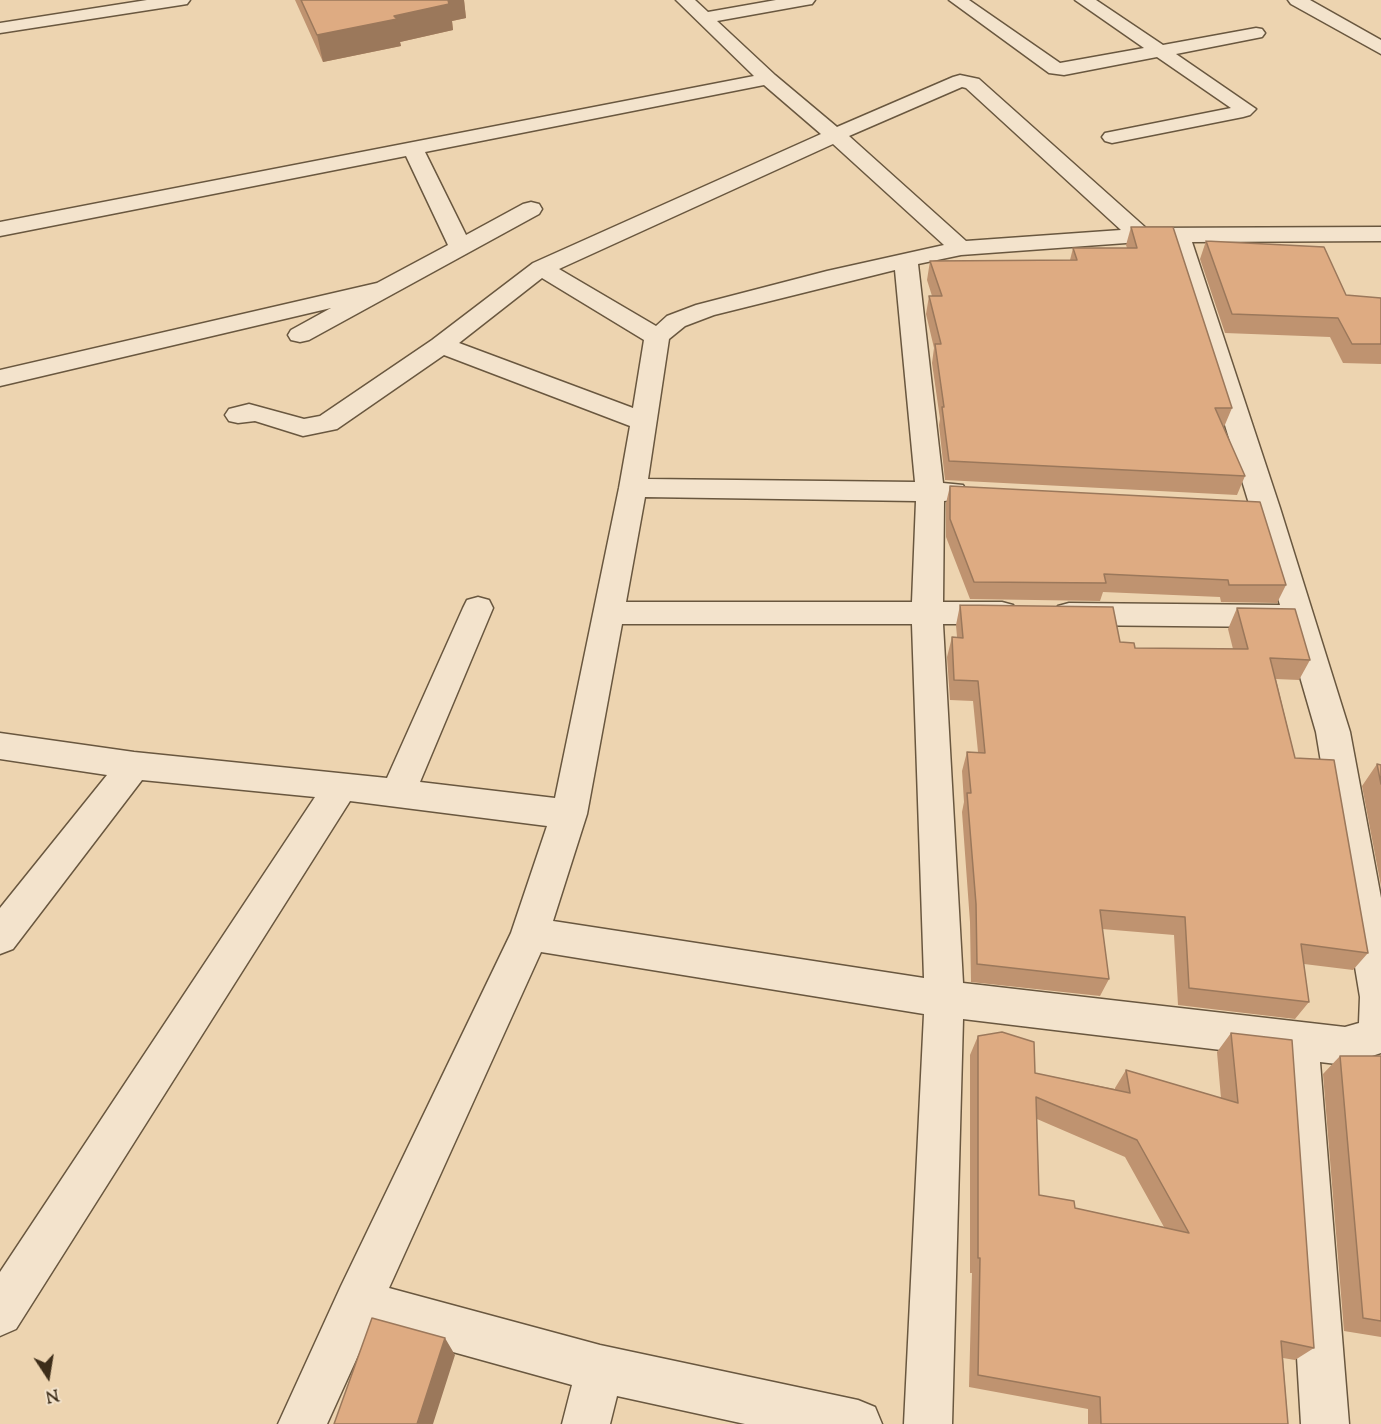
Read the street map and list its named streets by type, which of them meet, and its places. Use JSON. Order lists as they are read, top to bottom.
{
  "north": "bottom"
}
